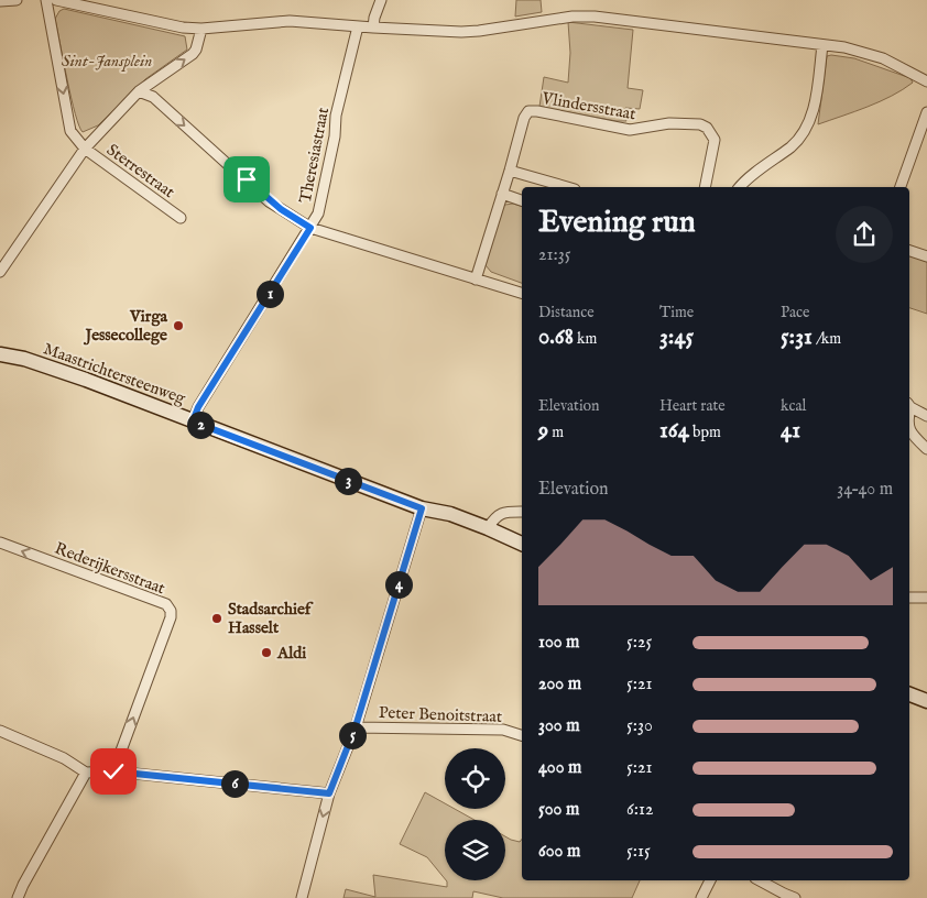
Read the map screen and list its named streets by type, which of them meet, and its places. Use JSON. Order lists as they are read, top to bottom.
{
  "streets": {
    "main road": ["Maastrichtersteenweg"],
    "street": [
      "Vlindersstraat",
      "Theresiastraat",
      "Sterrestraat",
      "Rederijkersstraat",
      "Peter Benoitstraat"
    ]
  },
  "crossings": [
    ["Theresiastraat", "Maastrichtersteenweg"]
  ],
  "one_way": ["Sterrestraat"],
  "parks": ["Sint-Jansplein"],
  "places": ["Virga Jessecollege", "Stadsarchief Hasselt", "Aldi"],
  "page": {
    "heading": ["Evening run", "21:35"],
    "pins": [
      "1",
      "2",
      "3",
      "4",
      "5",
      "6"
    ],
    "stats": [
      ["Distance", "0.68 km"],
      ["Time", "3:45"],
      ["Pace", "5:31 /km"],
      ["Elevation", "9 m"],
      ["Heart rate", "164 bpm"],
      ["kcal", "41"]
    ],
    "chart": ["Elevation", "34–40 m"],
    "list": [
      {
        "name": "100 m",
        "note": "5:25"
      },
      {
        "name": "200 m",
        "note": "5:21"
      },
      {
        "name": "300 m",
        "note": "5:30"
      },
      {
        "name": "400 m",
        "note": "5:21"
      },
      {
        "name": "500 m",
        "note": "6:12"
      },
      {
        "name": "600 m",
        "note": "5:15"
      }
    ]
  }
}
